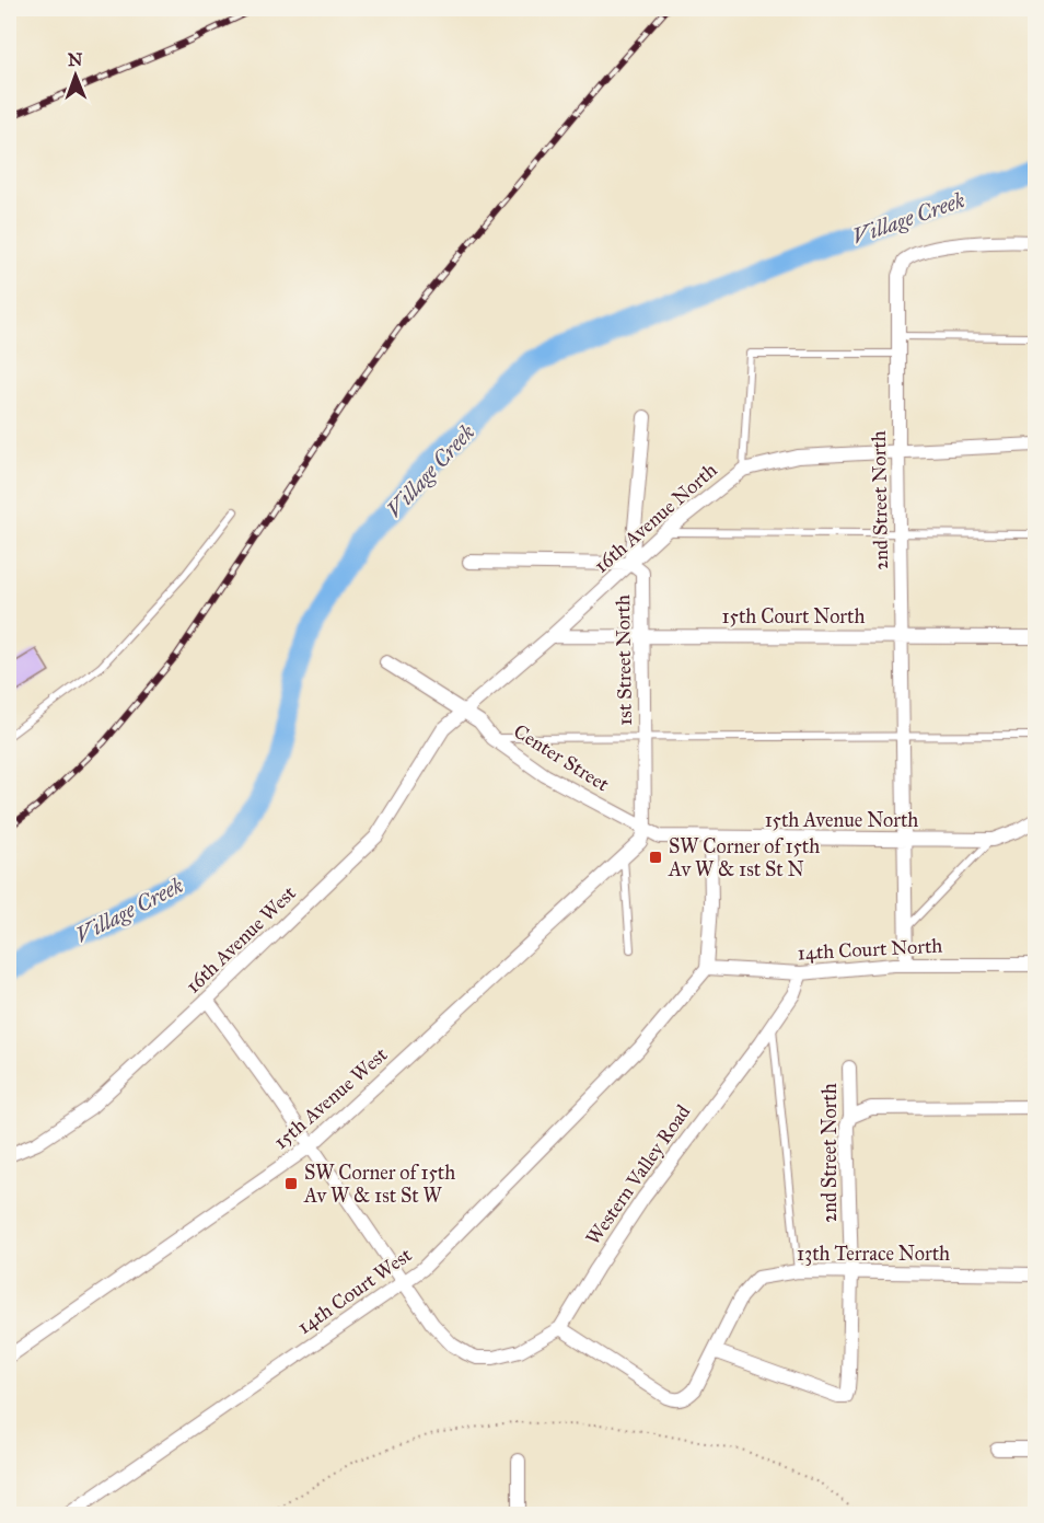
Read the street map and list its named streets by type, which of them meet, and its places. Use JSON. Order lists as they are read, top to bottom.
{
  "streets": {
    "street": [
      "2nd Street North",
      "16th Avenue North",
      "15th Court North",
      "1st Street North",
      "Center Street",
      "15th Avenue North",
      "16th Avenue West",
      "14th Court North",
      "15th Avenue West",
      "Western Valley Road",
      "13th Terrace North",
      "14th Court West"
    ]
  },
  "crossings": [
    ["2nd Street North", "16th Avenue North"],
    ["2nd Street North", "15th Court North"],
    ["2nd Street North", "15th Avenue North"],
    ["2nd Street North", "14th Court North"],
    ["2nd Street North", "13th Terrace North"],
    ["16th Avenue North", "15th Court North"],
    ["16th Avenue North", "1st Street North"],
    ["16th Avenue North", "Center Street"],
    ["16th Avenue North", "16th Avenue West"],
    ["15th Court North", "1st Street North"],
    ["1st Street North", "Center Street"],
    ["1st Street North", "15th Avenue North"],
    ["1st Street North", "15th Avenue West"],
    ["Center Street", "15th Avenue North"],
    ["Center Street", "16th Avenue West"],
    ["Center Street", "15th Avenue West"],
    ["15th Avenue North", "15th Avenue West"],
    ["14th Court North", "Western Valley Road"],
    ["14th Court North", "14th Court West"],
    ["Western Valley Road", "14th Court West"]
  ],
  "water": ["Village Creek"],
  "places": {
    "transit": ["SW Corner of 15th Av W & 1st St N", "SW Corner of 15th Av W & 1st St W"]
  },
  "north": "top"
}
